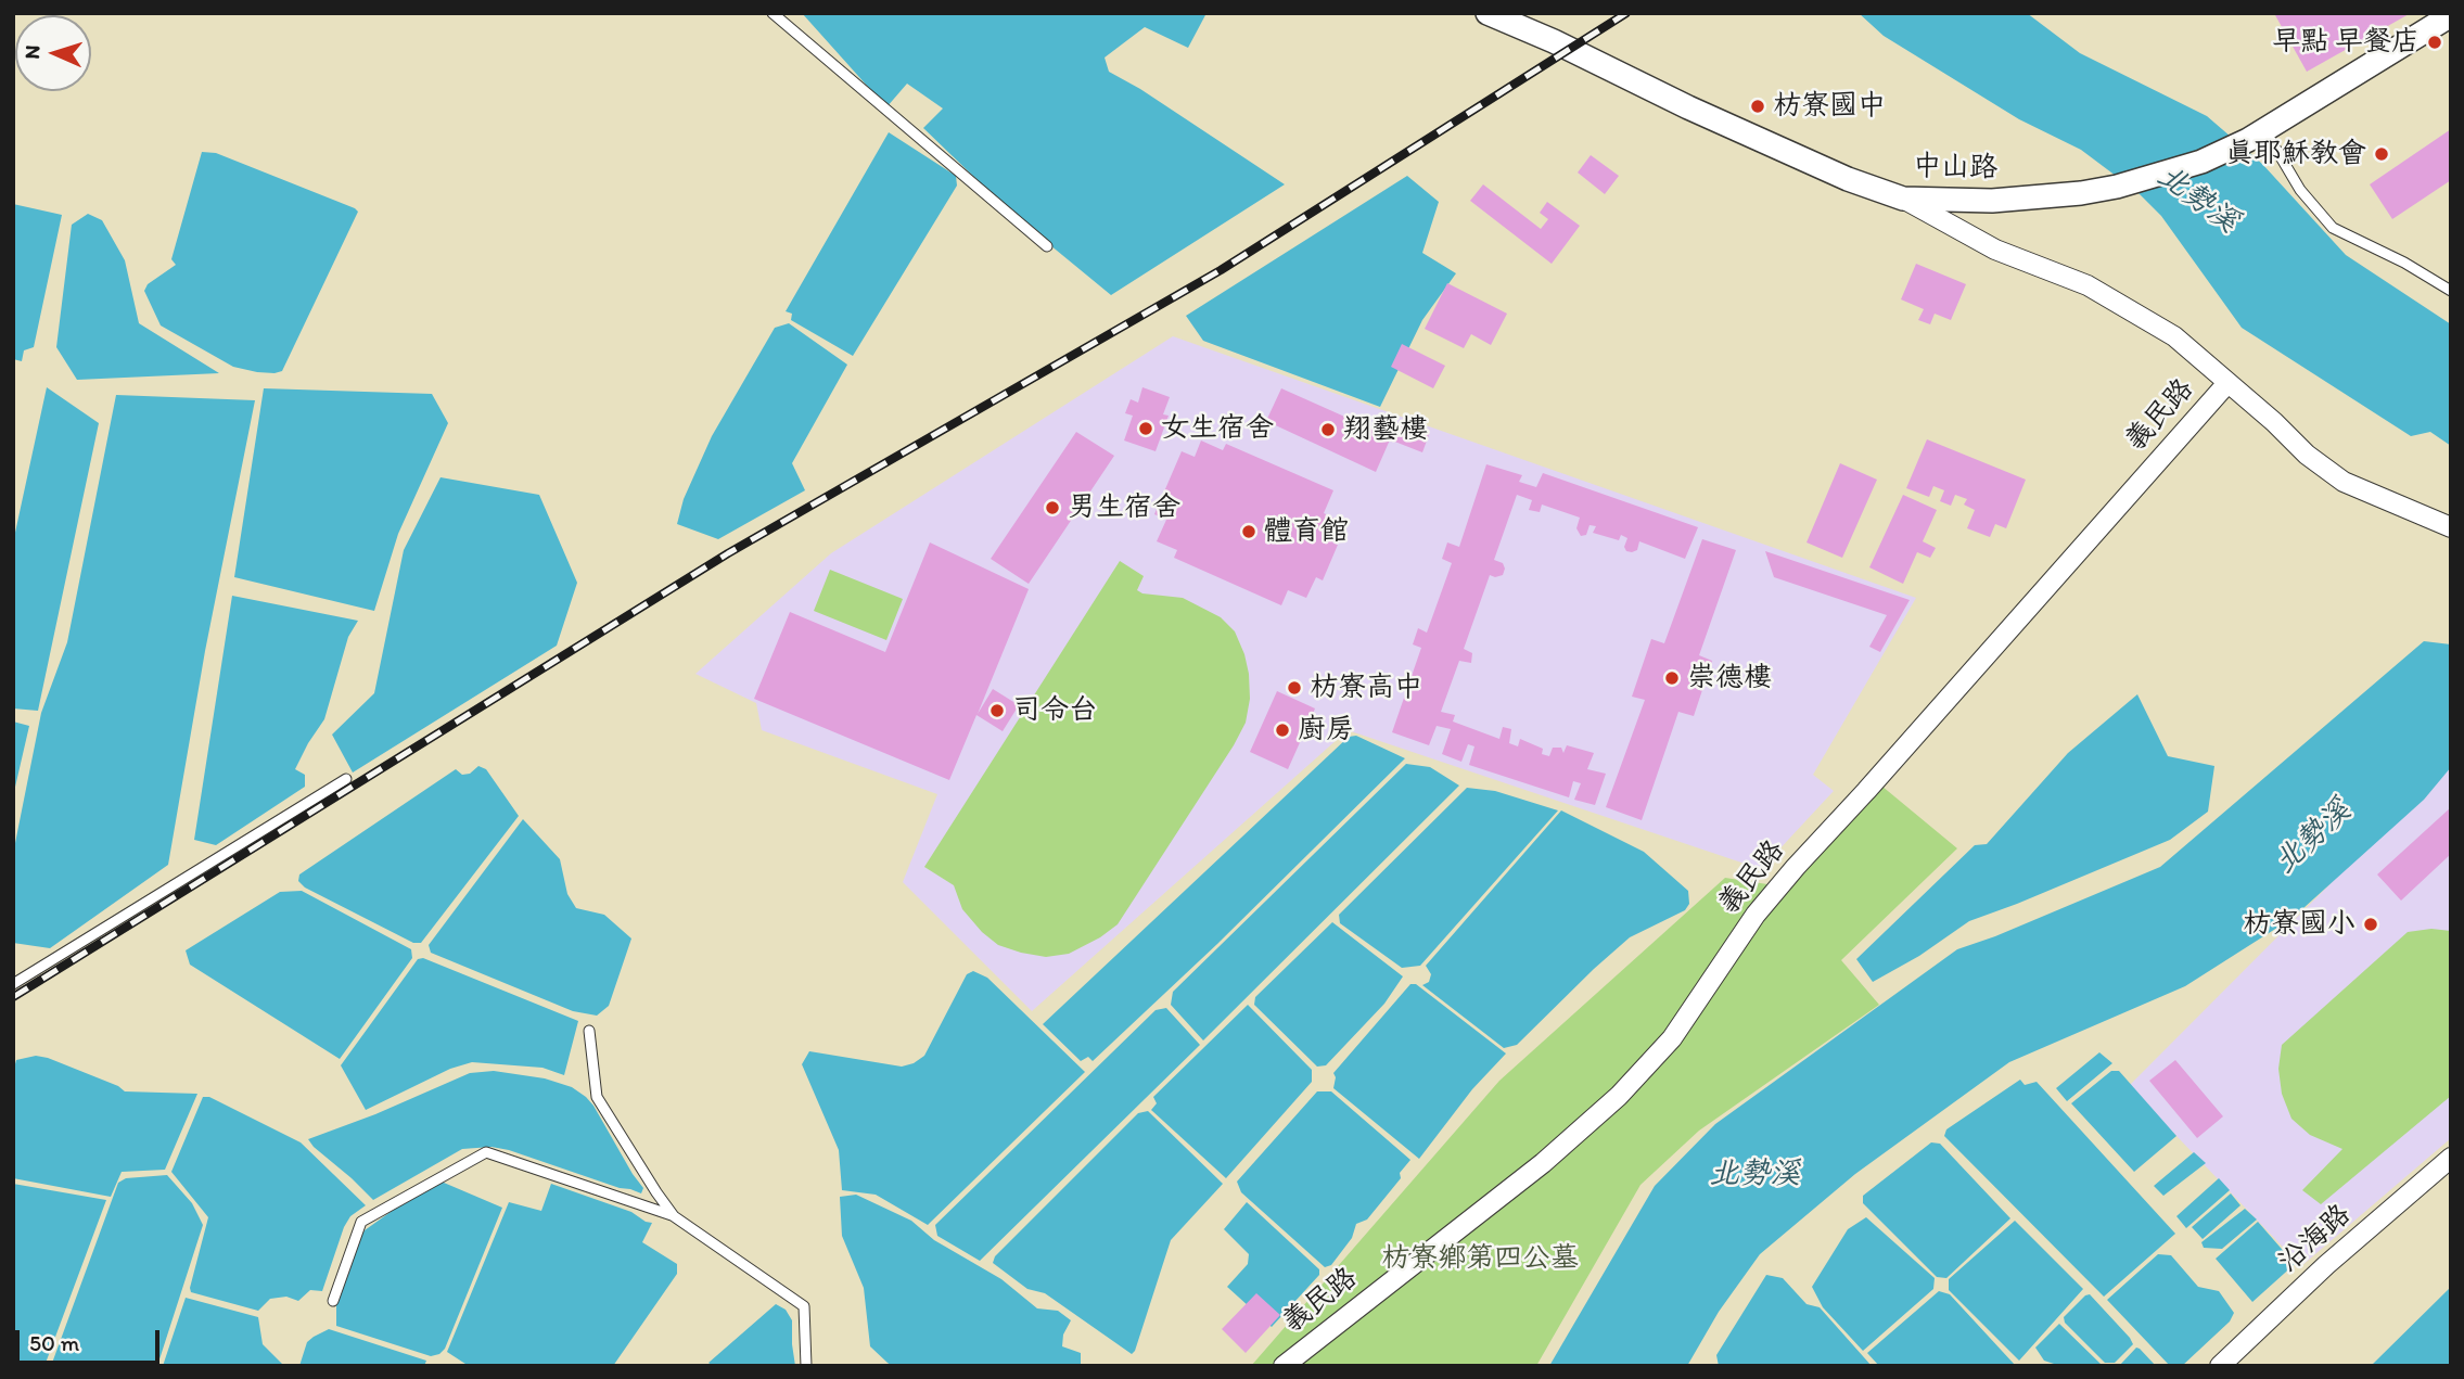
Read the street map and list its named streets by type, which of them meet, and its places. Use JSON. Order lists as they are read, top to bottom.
{
  "streets": {
    "street": ["中山路", "義民路", "沿海路"]
  },
  "crossings": [
    ["中山路", "義民路"]
  ],
  "water": ["北勢溪"],
  "parks": ["枋寮鄉第四公墓"],
  "places": [
    "早點 早餐店",
    "枋寮國中",
    "真耶穌教會",
    "女生宿舍",
    "翔藝樓",
    "男生宿舍",
    "體育館",
    "崇德樓",
    "枋寮高中",
    "司令台",
    "廚房",
    "枋寮國小"
  ],
  "scale_bar": "50 m",
  "north": "left"
}
